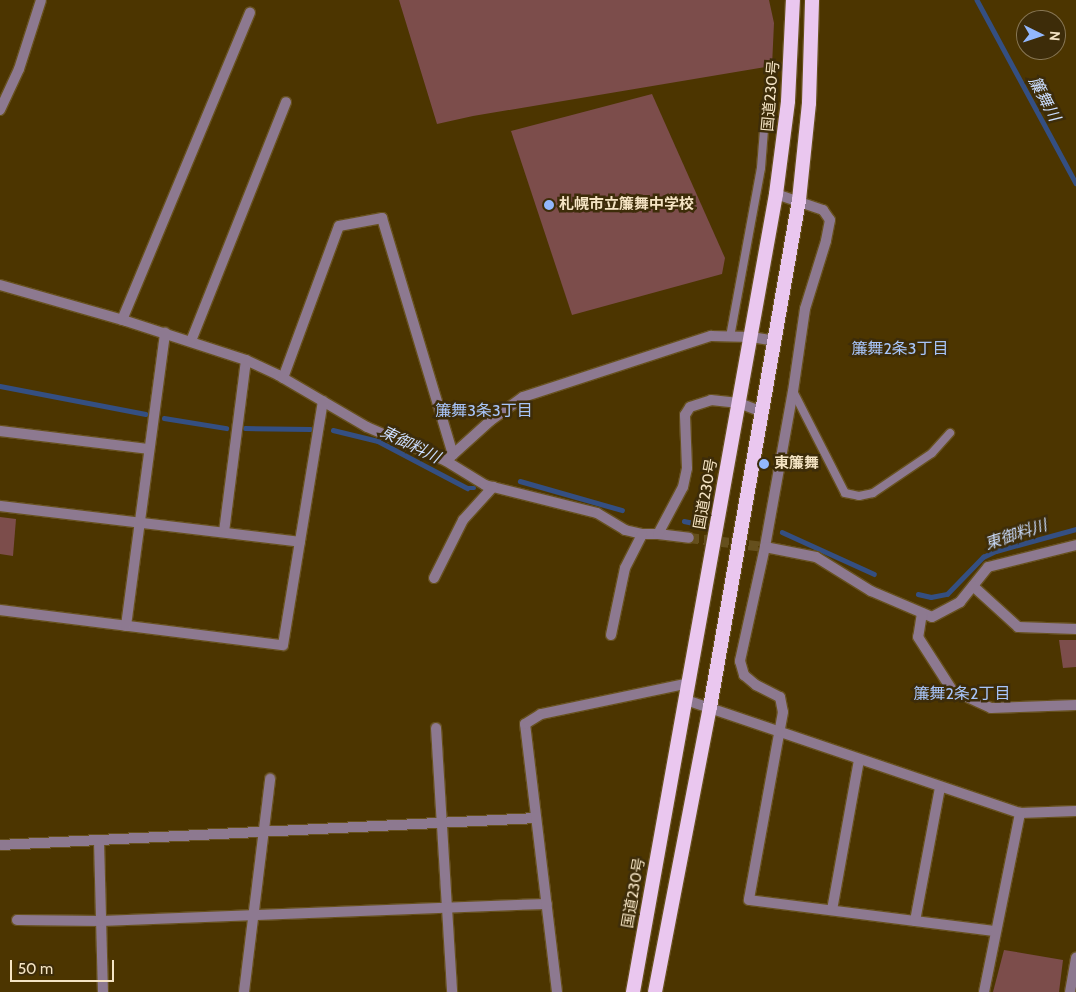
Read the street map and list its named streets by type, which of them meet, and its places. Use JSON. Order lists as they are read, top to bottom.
{
  "streets": {
    "highway": ["国道230号"]
  },
  "districts": ["簾舞2条3丁目", "簾舞3条3丁目", "簾舞2条2丁目"],
  "water": ["簾舞川", "東御料川"],
  "places": ["札幌市立簾舞中学校", "東簾舞"],
  "scale_bar": "50 m",
  "north": "right"
}
